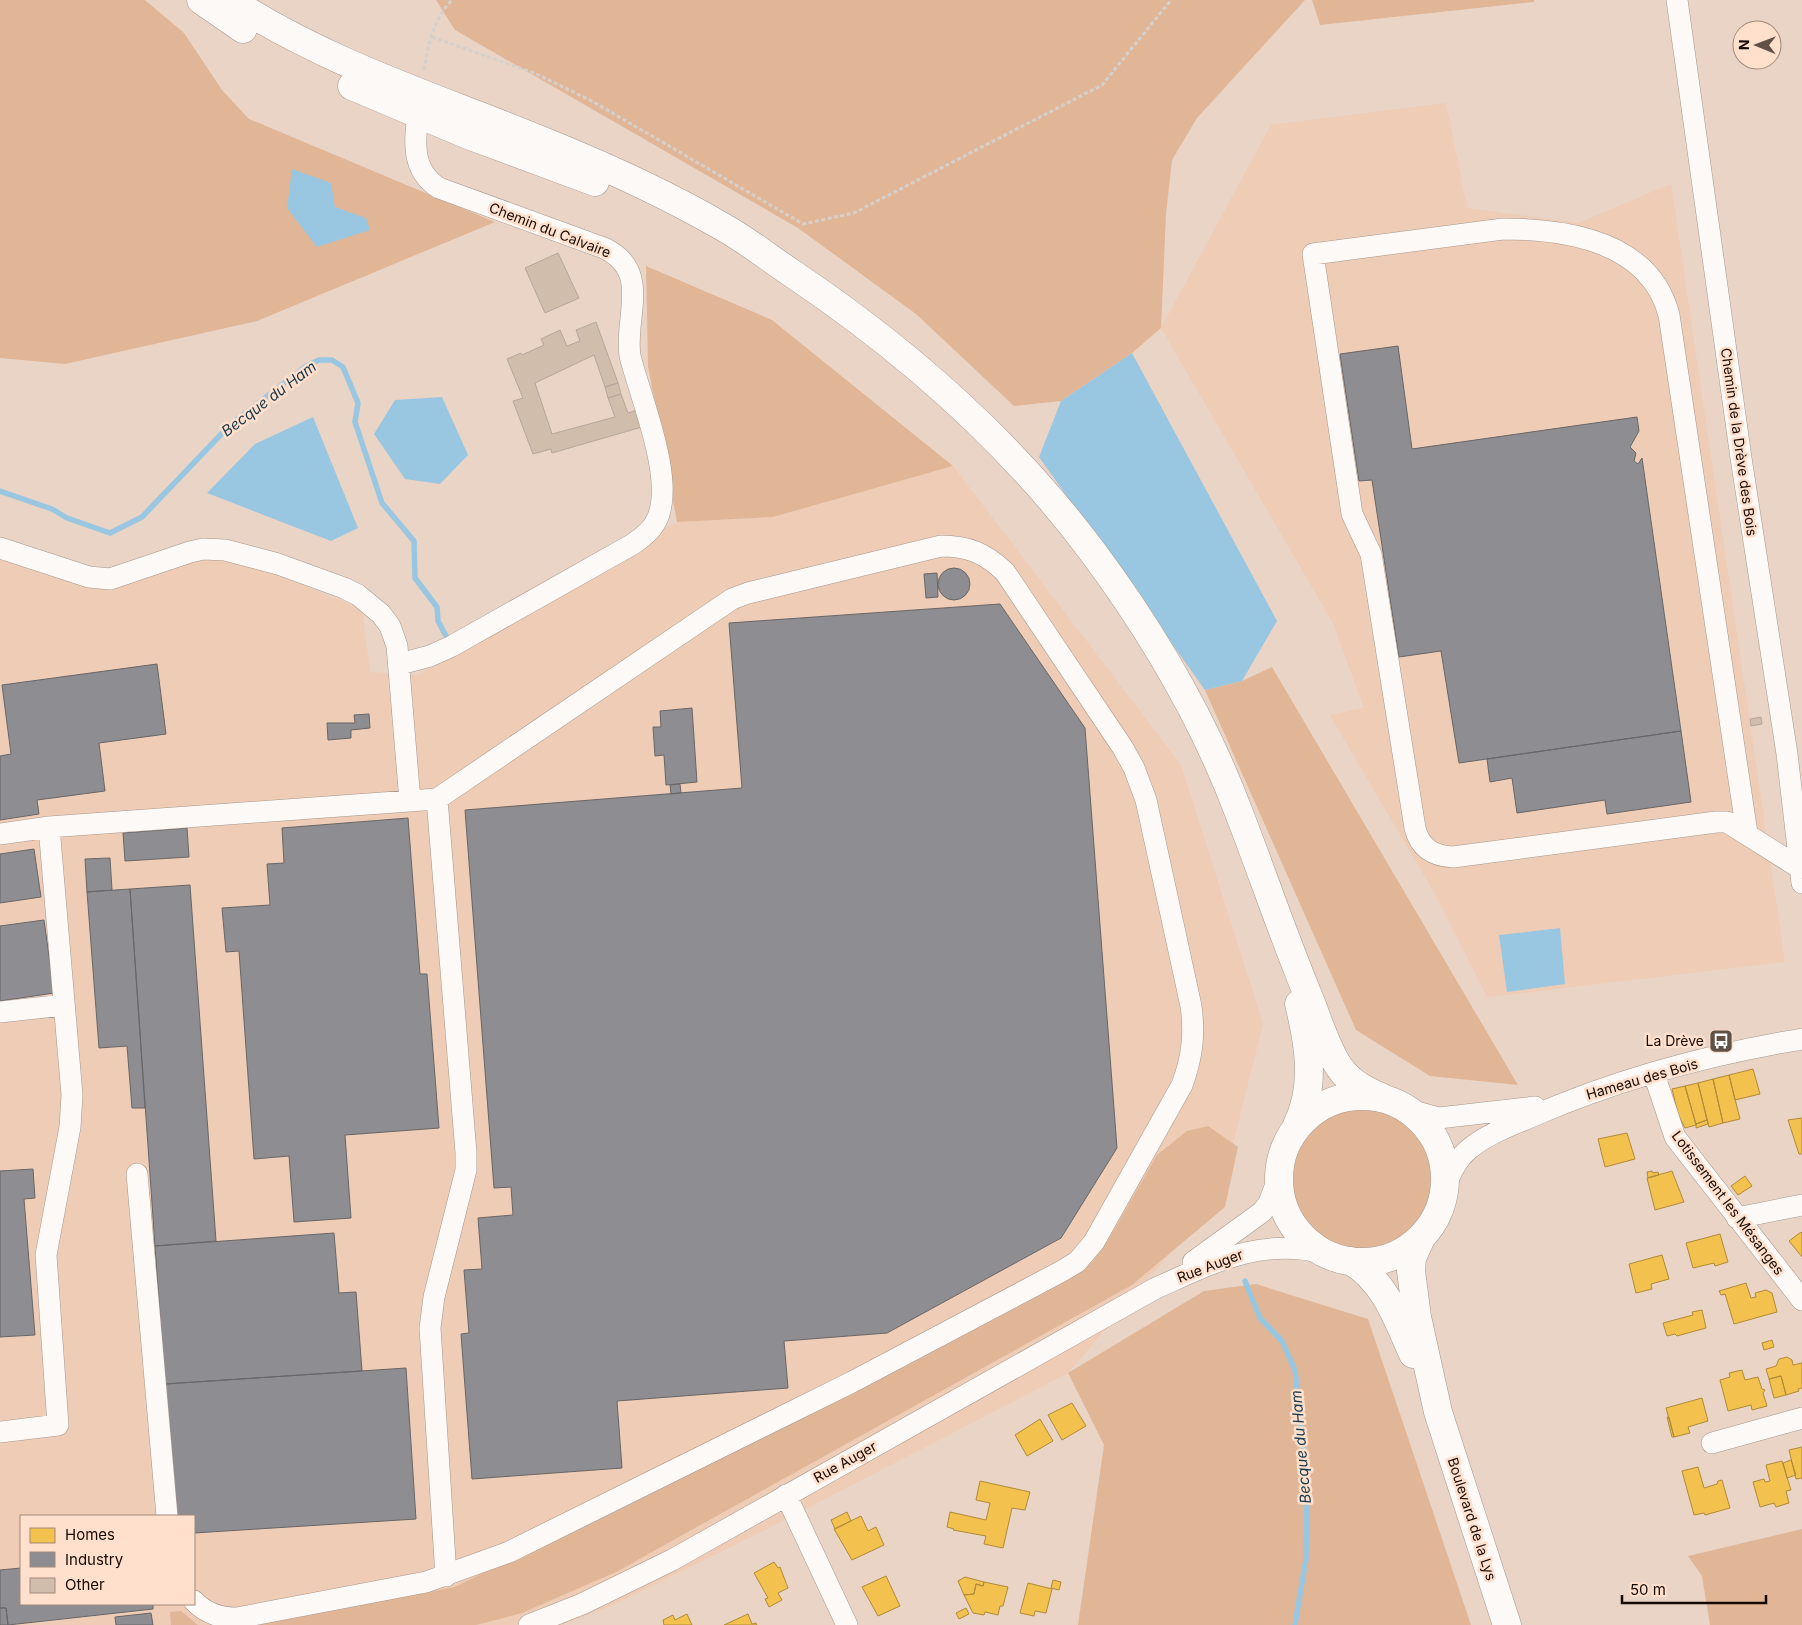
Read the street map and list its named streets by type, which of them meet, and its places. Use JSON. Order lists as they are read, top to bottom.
{
  "streets": {
    "main road": ["Boulevard de la Lys"],
    "street": [
      "Chemin du Calvaire",
      "Chemin de la Drève des Bois",
      "Hameau des Bois",
      "Lotissement les Mésanges",
      "Rue Auger"
    ]
  },
  "crossings": [
    ["Hameau des Bois", "Lotissement les Mésanges"],
    ["Hameau des Bois", "Rue Auger"],
    ["Hameau des Bois", "Boulevard de la Lys"],
    ["Rue Auger", "Boulevard de la Lys"]
  ],
  "water": ["Becque du Ham"],
  "places": {
    "bus stop": ["La Drève"]
  },
  "legend": ["Homes", "Industry", "Other"],
  "scale_bar": "50 m",
  "north": "left"
}
